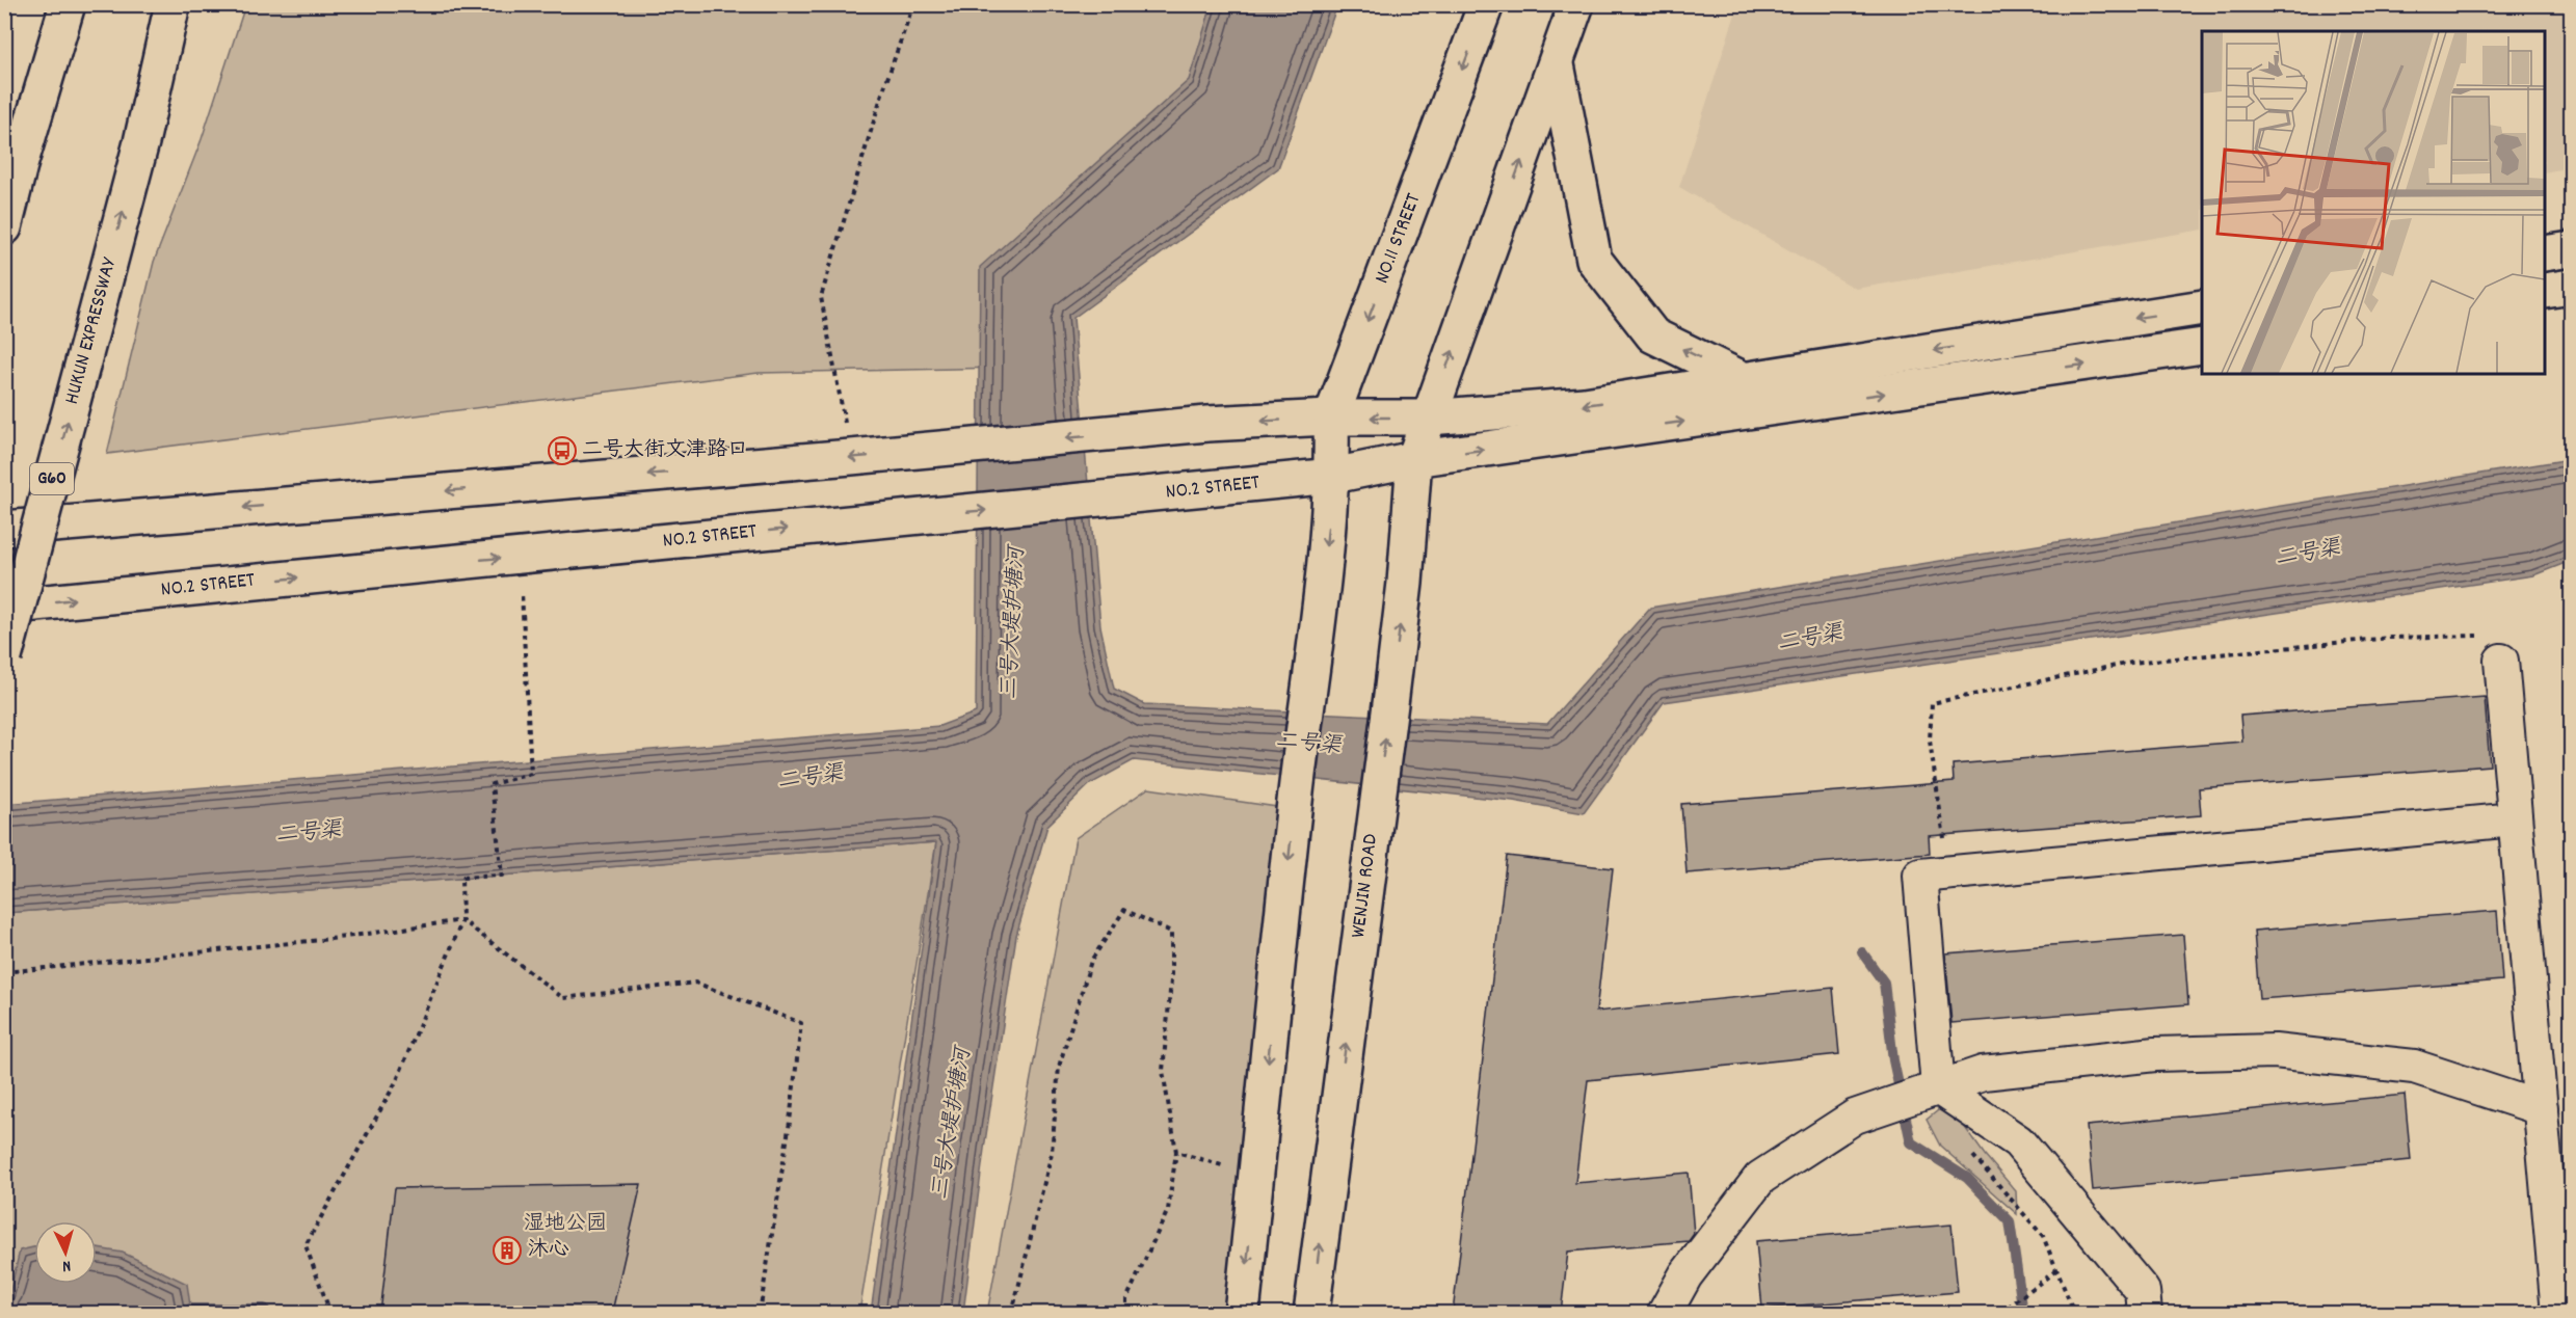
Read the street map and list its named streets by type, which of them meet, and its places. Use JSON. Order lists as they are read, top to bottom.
{
  "streets": {
    "main road": [
      "NO.11 STREET",
      "HUKUN EXPRESSWAY",
      "G60",
      "NO.2 STREET",
      "WENJIN ROAD"
    ]
  },
  "crossings": [
    ["NO.11 STREET", "NO.2 STREET"],
    ["NO.2 STREET", "WENJIN ROAD"]
  ],
  "water": ["二号渠", "三号大堤护塘河"],
  "parks": ["湿地公园"],
  "places": {
    "bus stop": ["二号大街文津路口"],
    "building": ["沐心"]
  },
  "north": "bottom"
}
